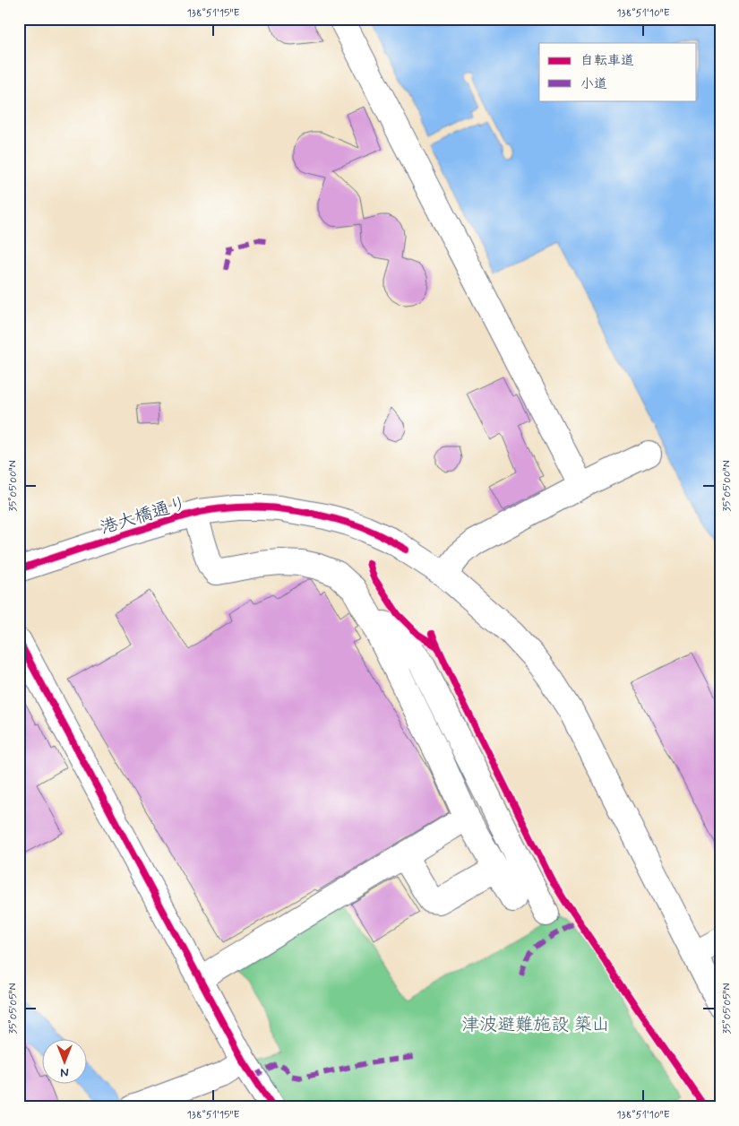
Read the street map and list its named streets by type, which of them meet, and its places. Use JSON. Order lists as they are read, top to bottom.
{
  "streets": {
    "street": ["港大橋通り"]
  },
  "parks": ["津波避難施設 築山"],
  "legend": ["自転車道", "小道"],
  "north": "bottom",
  "coordinates": [
    "138°51'15\"E",
    "138°51'10\"E",
    "35°05'00\"N",
    "35°05'05\"N"
  ]
}
